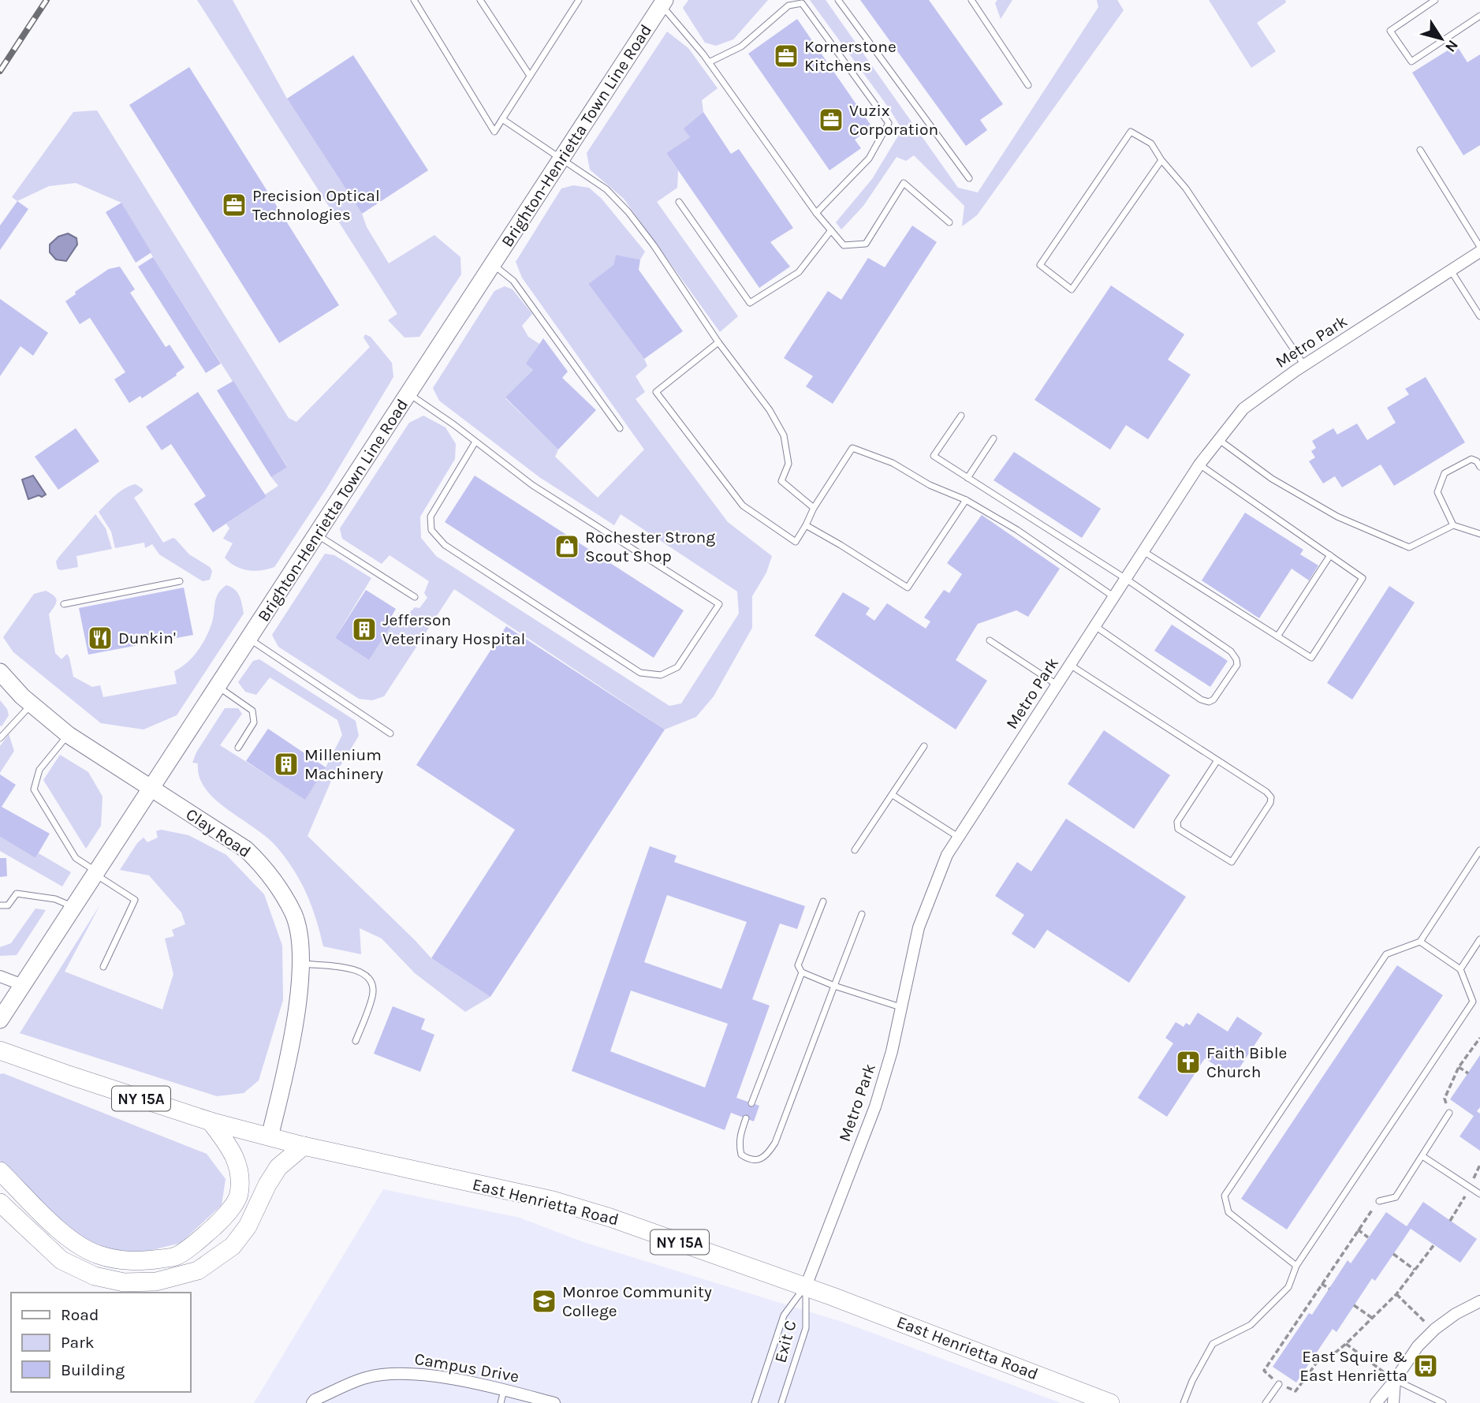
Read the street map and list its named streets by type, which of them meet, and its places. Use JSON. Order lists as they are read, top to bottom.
{
  "streets": {
    "main road": ["NY 15A", "East Henrietta Road"],
    "street": [
      "Brighton-Henrietta Town Line Road",
      "Metro Park",
      "Clay Road",
      "Campus Drive"
    ],
    "lane": ["Exit C"]
  },
  "crossings": [
    ["Brighton-Henrietta Town Line Road", "Clay Road"],
    ["Metro Park", "East Henrietta Road"],
    ["Metro Park", "Exit C"],
    ["Clay Road", "East Henrietta Road"],
    ["East Henrietta Road", "Exit C"]
  ],
  "places": {
    "office": ["Kornerstone Kitchens", "Vuzix Corporation", "Precision Optical Technologies"],
    "shop": ["Rochester Strong Scout Shop"],
    "building": ["Jefferson Veterinary Hospital", "Millenium Machinery"],
    "restaurant": ["Dunkin'"],
    "church": ["Faith Bible Church"],
    "school or university": ["Monroe Community College"],
    "bus stop": ["East Squire & East Henrietta"]
  },
  "legend": ["Road", "Park", "Building"],
  "north": "bottom right"
}
